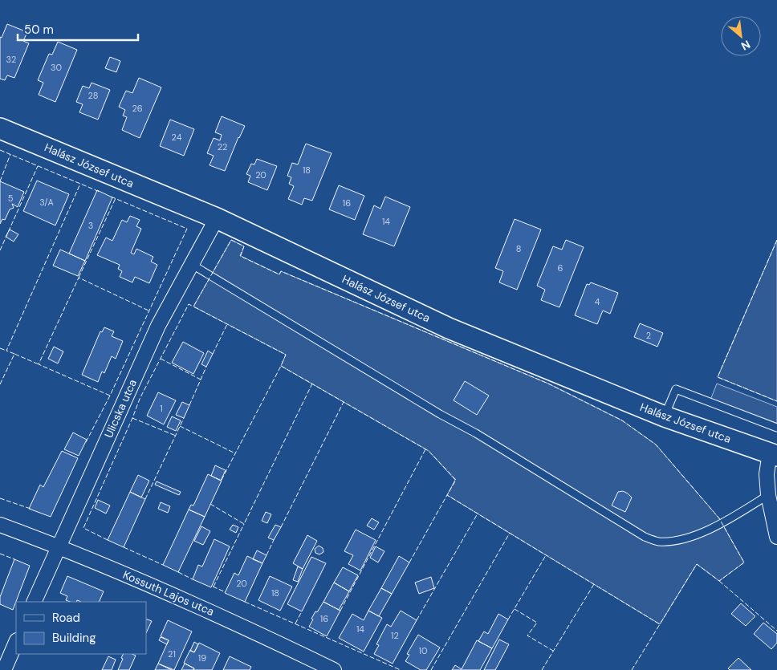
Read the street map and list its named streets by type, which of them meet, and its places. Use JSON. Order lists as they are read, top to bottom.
{
  "streets": {
    "street": ["Halász József utca", "Ulicska utca", "Kossuth Lajos utca"]
  },
  "crossings": [
    ["Halász József utca", "Ulicska utca"],
    ["Ulicska utca", "Kossuth Lajos utca"]
  ],
  "house_numbers": [
    "32",
    "30",
    "28",
    "26",
    "24",
    "22",
    "18",
    "20",
    "5",
    "3/A",
    "16",
    "14",
    "3",
    "8",
    "6",
    "4",
    "2",
    "1",
    "20",
    "18",
    "16",
    "14",
    "12",
    "10",
    "21",
    "19"
  ],
  "legend": ["Road", "Building"],
  "scale_bar": "50 m",
  "north": "bottom right"
}
